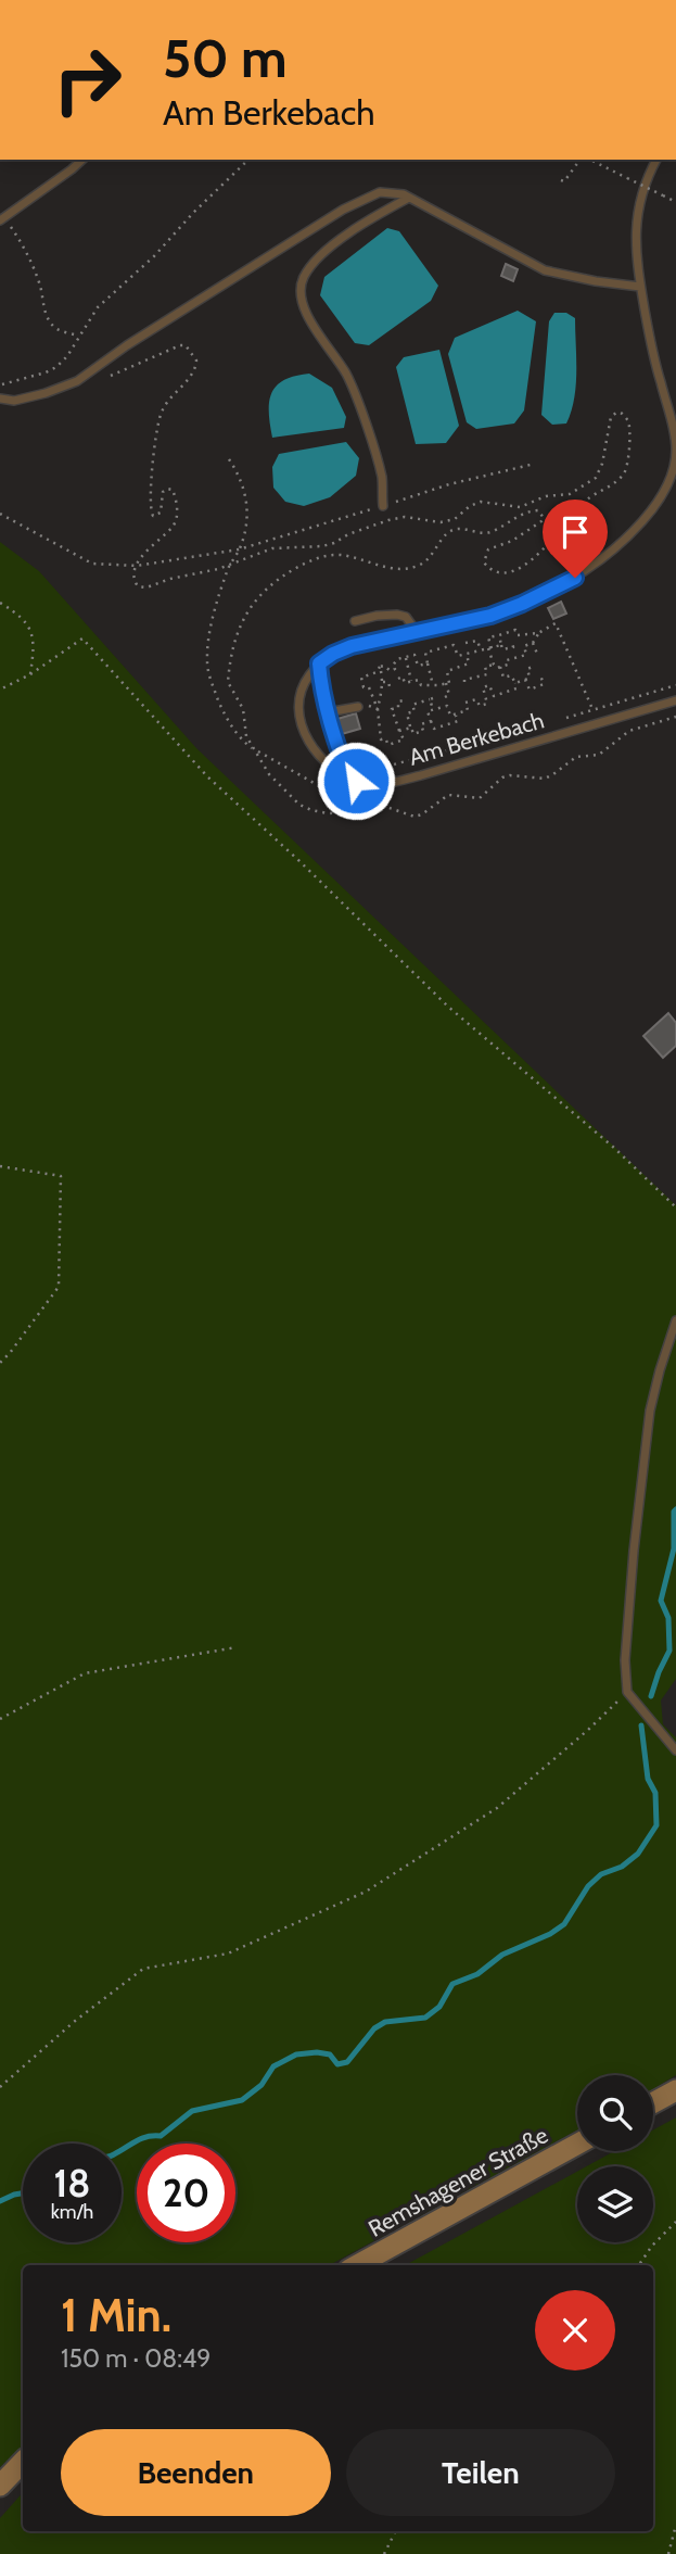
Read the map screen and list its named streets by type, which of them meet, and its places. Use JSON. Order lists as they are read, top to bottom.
{
  "streets": {
    "main road": ["Remshagener Straße"],
    "lane": ["Am Berkebach"]
  },
  "page": {
    "turn": ["50 m", "Am Berkebach"],
    "speed": "18 km/h",
    "limit": "20",
    "heading": ["1 Min.", "150 m · 08:49"],
    "buttons": ["Beenden", "Teilen"]
  }
}
